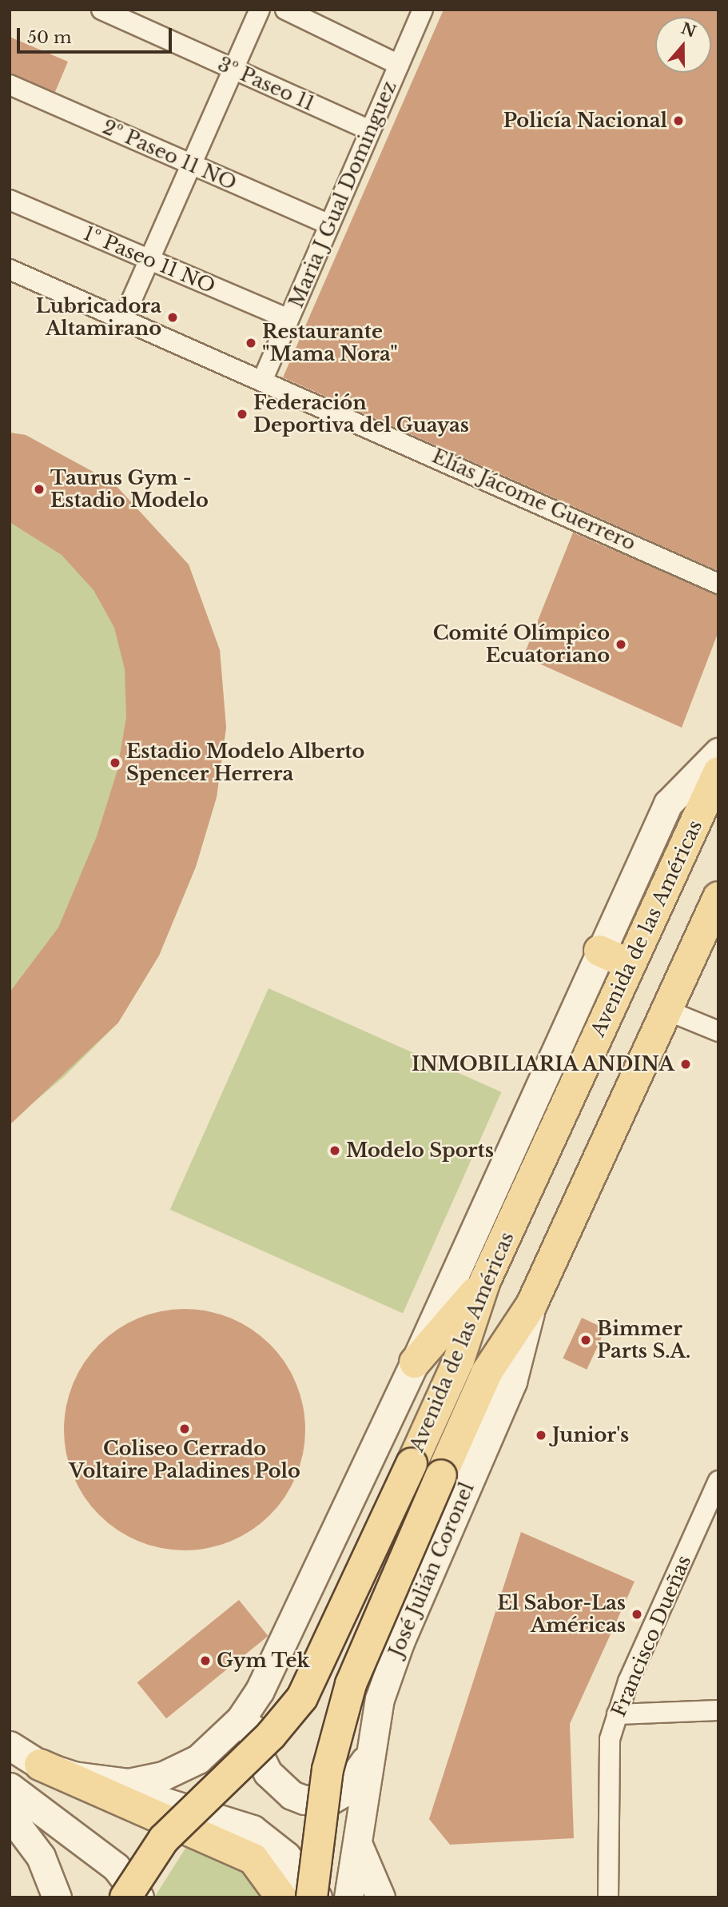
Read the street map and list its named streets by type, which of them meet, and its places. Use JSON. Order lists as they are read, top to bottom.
{
  "streets": {
    "main road": ["Avenida de las Américas", "José Julián Coronel"],
    "street": [
      "3º Paseo 11",
      "2º Paseo 11 NO",
      "Maria J Gual Dominguez",
      "1º Paseo 11 NO",
      "Elías Jácome Guerrero",
      "Francisco Dueñas"
    ]
  },
  "crossings": [
    ["3º Paseo 11", "Maria J Gual Dominguez"],
    ["2º Paseo 11 NO", "Maria J Gual Dominguez"],
    ["Maria J Gual Dominguez", "1º Paseo 11 NO"],
    ["Maria J Gual Dominguez", "Elías Jácome Guerrero"],
    ["Avenida de las Américas", "José Julián Coronel"]
  ],
  "places": [
    "Policía Nacional",
    "Lubricadora Altamirano",
    "Restaurante \"Mama Nora\"",
    "Federación Deportiva del Guayas",
    "Taurus Gym - Estadio Modelo",
    "Comité Olímpico Ecuatoriano",
    "Estadio Modelo Alberto Spencer Herrera",
    "INMOBILIARIA ANDINA",
    "Modelo Sports",
    "Bimmer Parts S.A.",
    "Coliseo Cerrado Voltaire Paladines Polo",
    "Junior's",
    "El Sabor-Las Américas",
    "Gym Tek"
  ],
  "scale_bar": "50 m",
  "north": "top"
}
